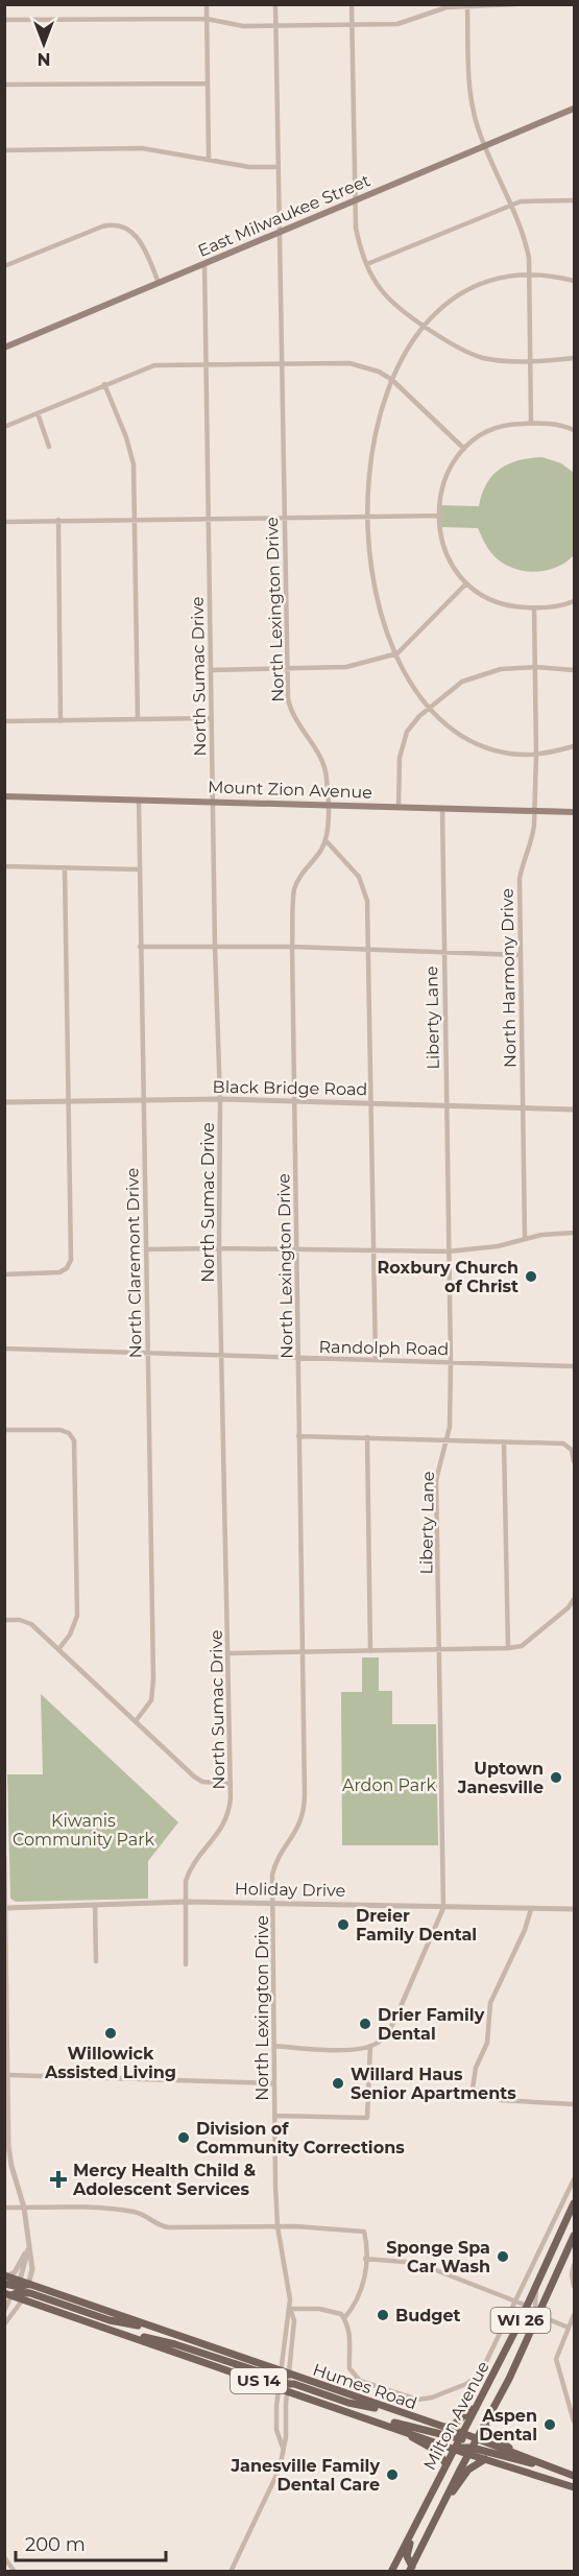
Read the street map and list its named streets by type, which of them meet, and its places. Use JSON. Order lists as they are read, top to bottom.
{
  "streets": {
    "main road": [
      "East Milwaukee Street",
      "Mount Zion Avenue",
      "WI 26",
      "US 14",
      "Humes Road",
      "Milton Avenue"
    ],
    "street": [
      "North Lexington Drive",
      "North Sumac Drive",
      "North Harmony Drive",
      "Liberty Lane",
      "Black Bridge Road",
      "North Claremont Drive",
      "Randolph Road",
      "Holiday Drive"
    ]
  },
  "crossings": [
    ["East Milwaukee Street", "North Lexington Drive"],
    ["East Milwaukee Street", "North Sumac Drive"],
    ["North Lexington Drive", "Mount Zion Avenue"],
    ["North Lexington Drive", "Black Bridge Road"],
    ["North Lexington Drive", "Randolph Road"],
    ["North Lexington Drive", "Holiday Drive"],
    ["North Lexington Drive", "US 14"],
    ["North Lexington Drive", "Humes Road"],
    ["North Sumac Drive", "Mount Zion Avenue"],
    ["North Sumac Drive", "Black Bridge Road"],
    ["North Sumac Drive", "Randolph Road"],
    ["North Sumac Drive", "Holiday Drive"],
    ["Mount Zion Avenue", "North Harmony Drive"],
    ["Mount Zion Avenue", "Liberty Lane"],
    ["Mount Zion Avenue", "North Claremont Drive"],
    ["North Harmony Drive", "Black Bridge Road"],
    ["Liberty Lane", "Black Bridge Road"],
    ["Liberty Lane", "Randolph Road"],
    ["Liberty Lane", "Holiday Drive"],
    ["Black Bridge Road", "North Claremont Drive"],
    ["North Claremont Drive", "Randolph Road"],
    ["Humes Road", "Milton Avenue"]
  ],
  "parks": ["Ardon Park", "Kiwanis Community Park"],
  "places": {
    "other": [
      "Roxbury Church of Christ",
      "Uptown Janesville",
      "Dreier Family Dental",
      "Drier Family Dental",
      "Willowick Assisted Living",
      "Willard Haus Senior Apartments",
      "Division of Community Corrections",
      "Sponge Spa Car Wash",
      "Budget",
      "Aspen Dental",
      "Janesville Family Dental Care"
    ],
    "health": ["Mercy Health Child & Adolescent Services"]
  },
  "scale_bar": "200 m",
  "north": "bottom"
}
